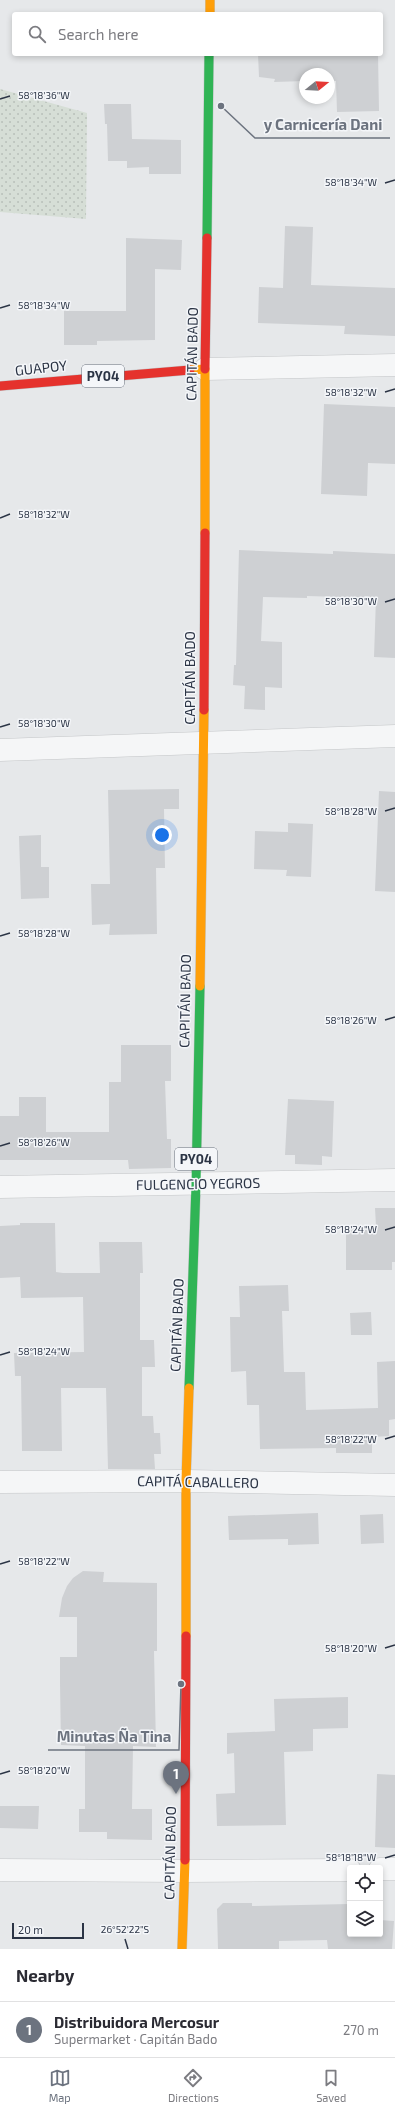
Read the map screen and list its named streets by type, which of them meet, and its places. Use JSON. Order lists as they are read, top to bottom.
{
  "streets": {
    "main road": ["CAPITÁN BADO", "GUAPOY", "PY04"],
    "street": ["FULGENCIO YEGROS", "CAPITÁ CABALLERO"]
  },
  "crossings": [
    ["CAPITÁN BADO", "GUAPOY"],
    ["CAPITÁN BADO", "FULGENCIO YEGROS"],
    ["CAPITÁN BADO", "CAPITÁ CABALLERO"]
  ],
  "places": ["y Carnicería Dani", "Minutas Ña Tina"],
  "scale_bar": "20 m",
  "north": "right",
  "page": {
    "search": "Search here",
    "pins": "1",
    "scale": "20 m",
    "heading": "Nearby",
    "list": [
      {
        "mark": "1",
        "name": "Distribuidora Mercosur",
        "note": "Supermarket · Capitán Bado",
        "value": "270 m"
      }
    ],
    "nav": ["Map", "Directions", "Saved"]
  },
  "coordinates": [
    "58°18'36\"W",
    "58°18'34\"W",
    "58°18'32\"W",
    "58°18'30\"W",
    "58°18'28\"W",
    "58°18'26\"W",
    "58°18'24\"W",
    "58°18'22\"W",
    "58°18'20\"W",
    "58°18'18\"W",
    "26°52'22\"S"
  ]
}
